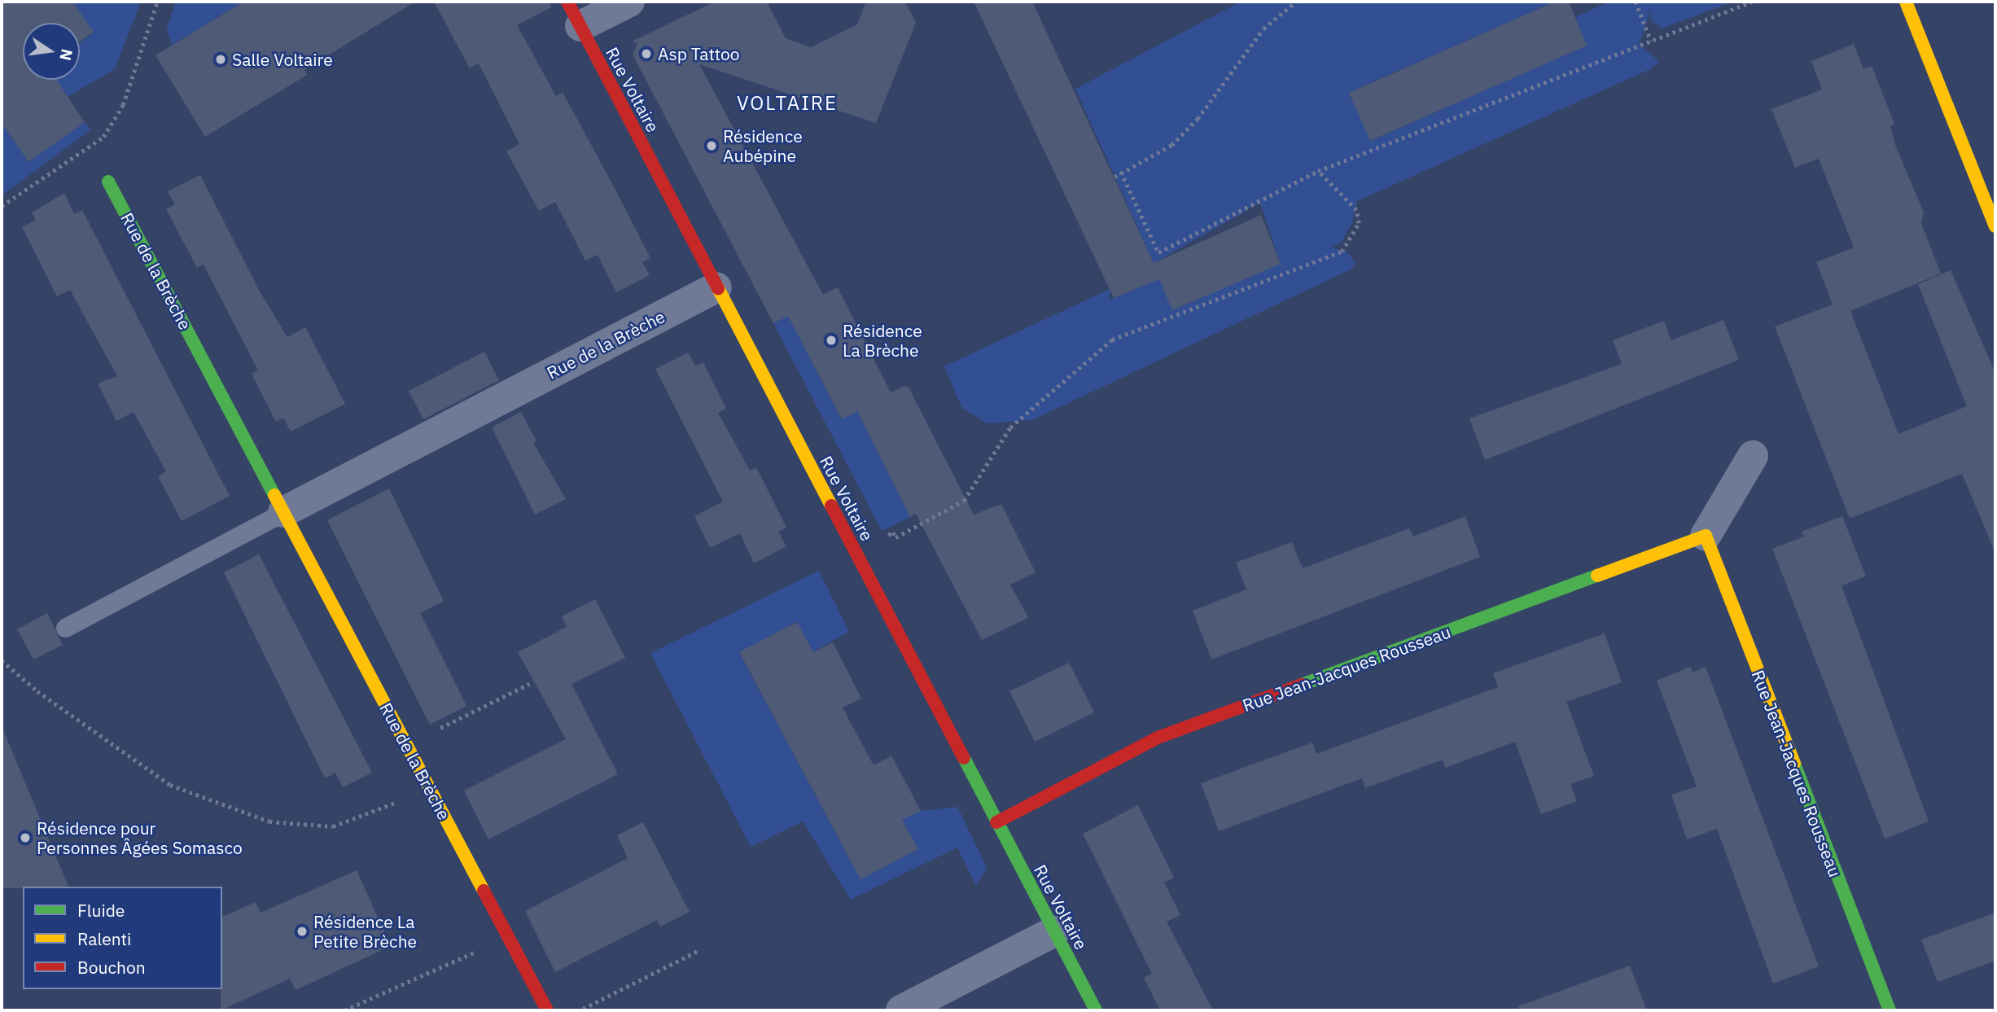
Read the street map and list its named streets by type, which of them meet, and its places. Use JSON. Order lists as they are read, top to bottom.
{
  "streets": {
    "street": ["Rue Voltaire", "Rue de la Brèche", "Rue Jean-Jacques Rousseau"]
  },
  "crossings": [
    ["Rue Voltaire", "Rue de la Brèche"],
    ["Rue Voltaire", "Rue Jean-Jacques Rousseau"]
  ],
  "districts": ["VOLTAIRE"],
  "places": [
    "Asp Tattoo",
    "Salle Voltaire",
    "Résidence Aubépine",
    "Résidence La Brèche",
    "Résidence pour Personnes Âgées Somasco",
    "Résidence La Petite Brèche"
  ],
  "legend": ["Fluide", "Ralenti", "Bouchon"],
  "north": "right"
}
